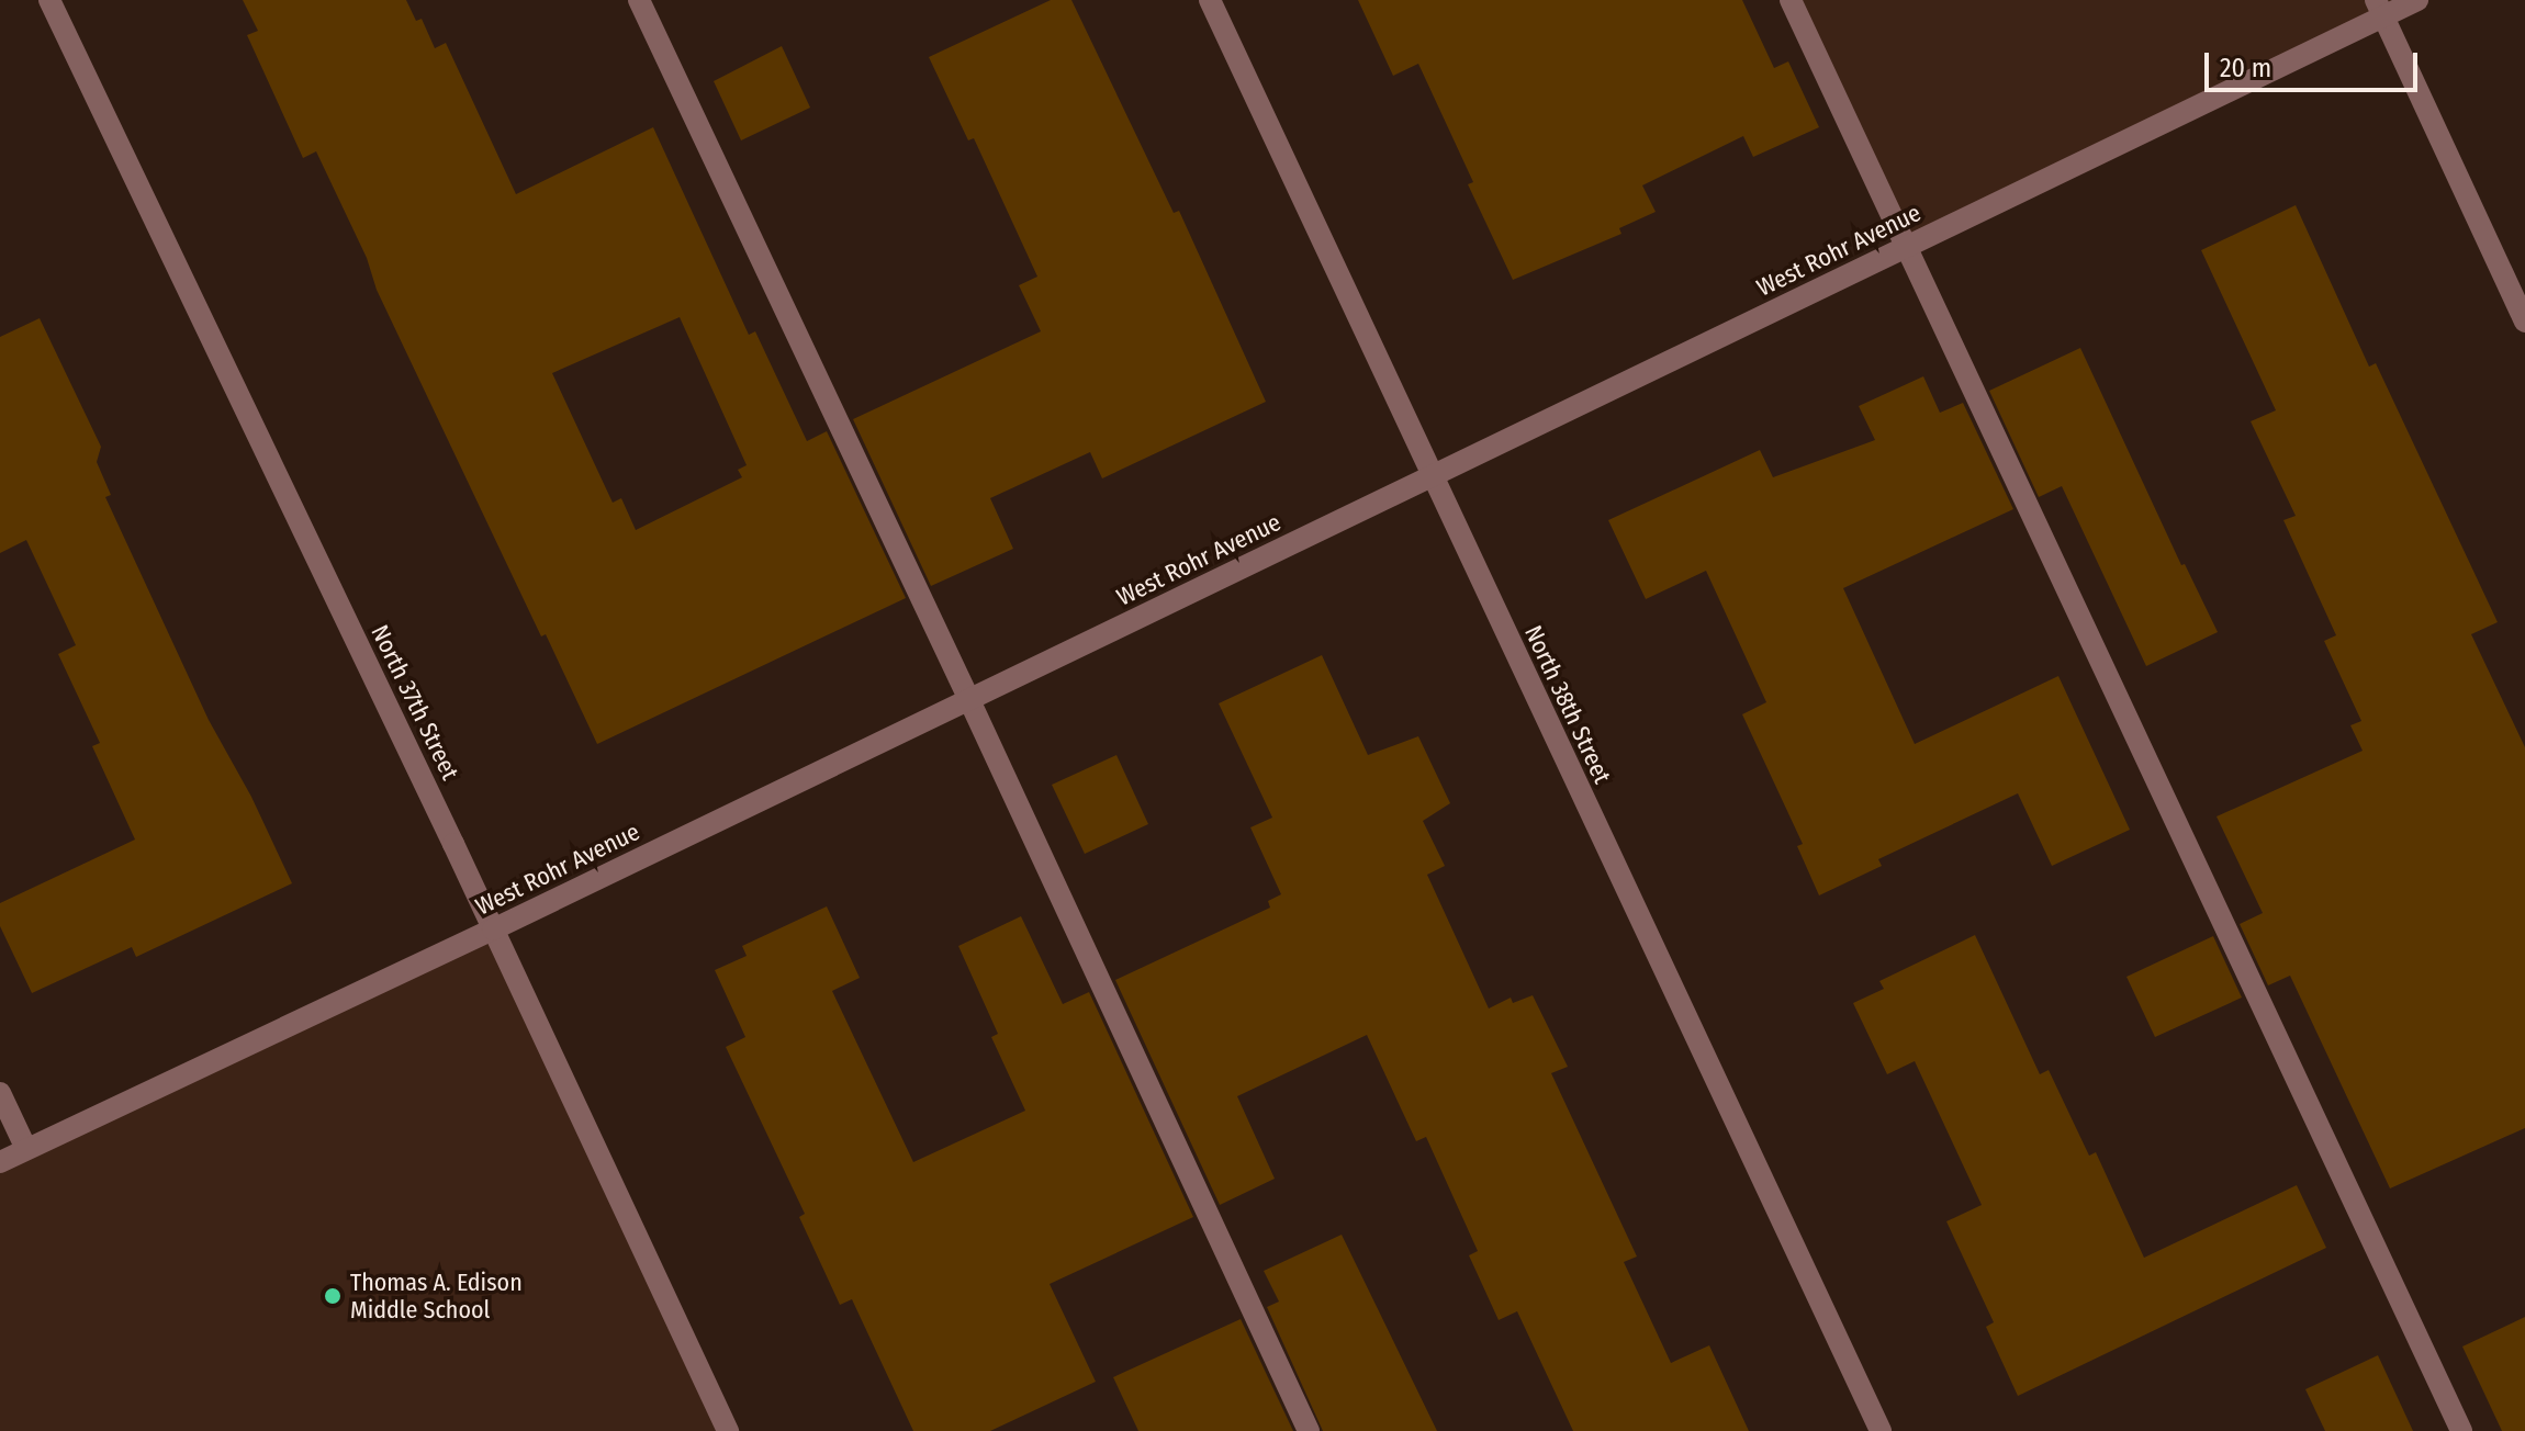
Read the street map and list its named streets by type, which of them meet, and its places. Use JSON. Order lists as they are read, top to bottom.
{
  "streets": {
    "street": ["West Rohr Avenue", "North 37th Street", "North 38th Street"]
  },
  "crossings": [
    ["West Rohr Avenue", "North 37th Street"],
    ["West Rohr Avenue", "North 38th Street"]
  ],
  "places": ["Thomas A. Edison Middle School"],
  "scale_bar": "20 m"
}
